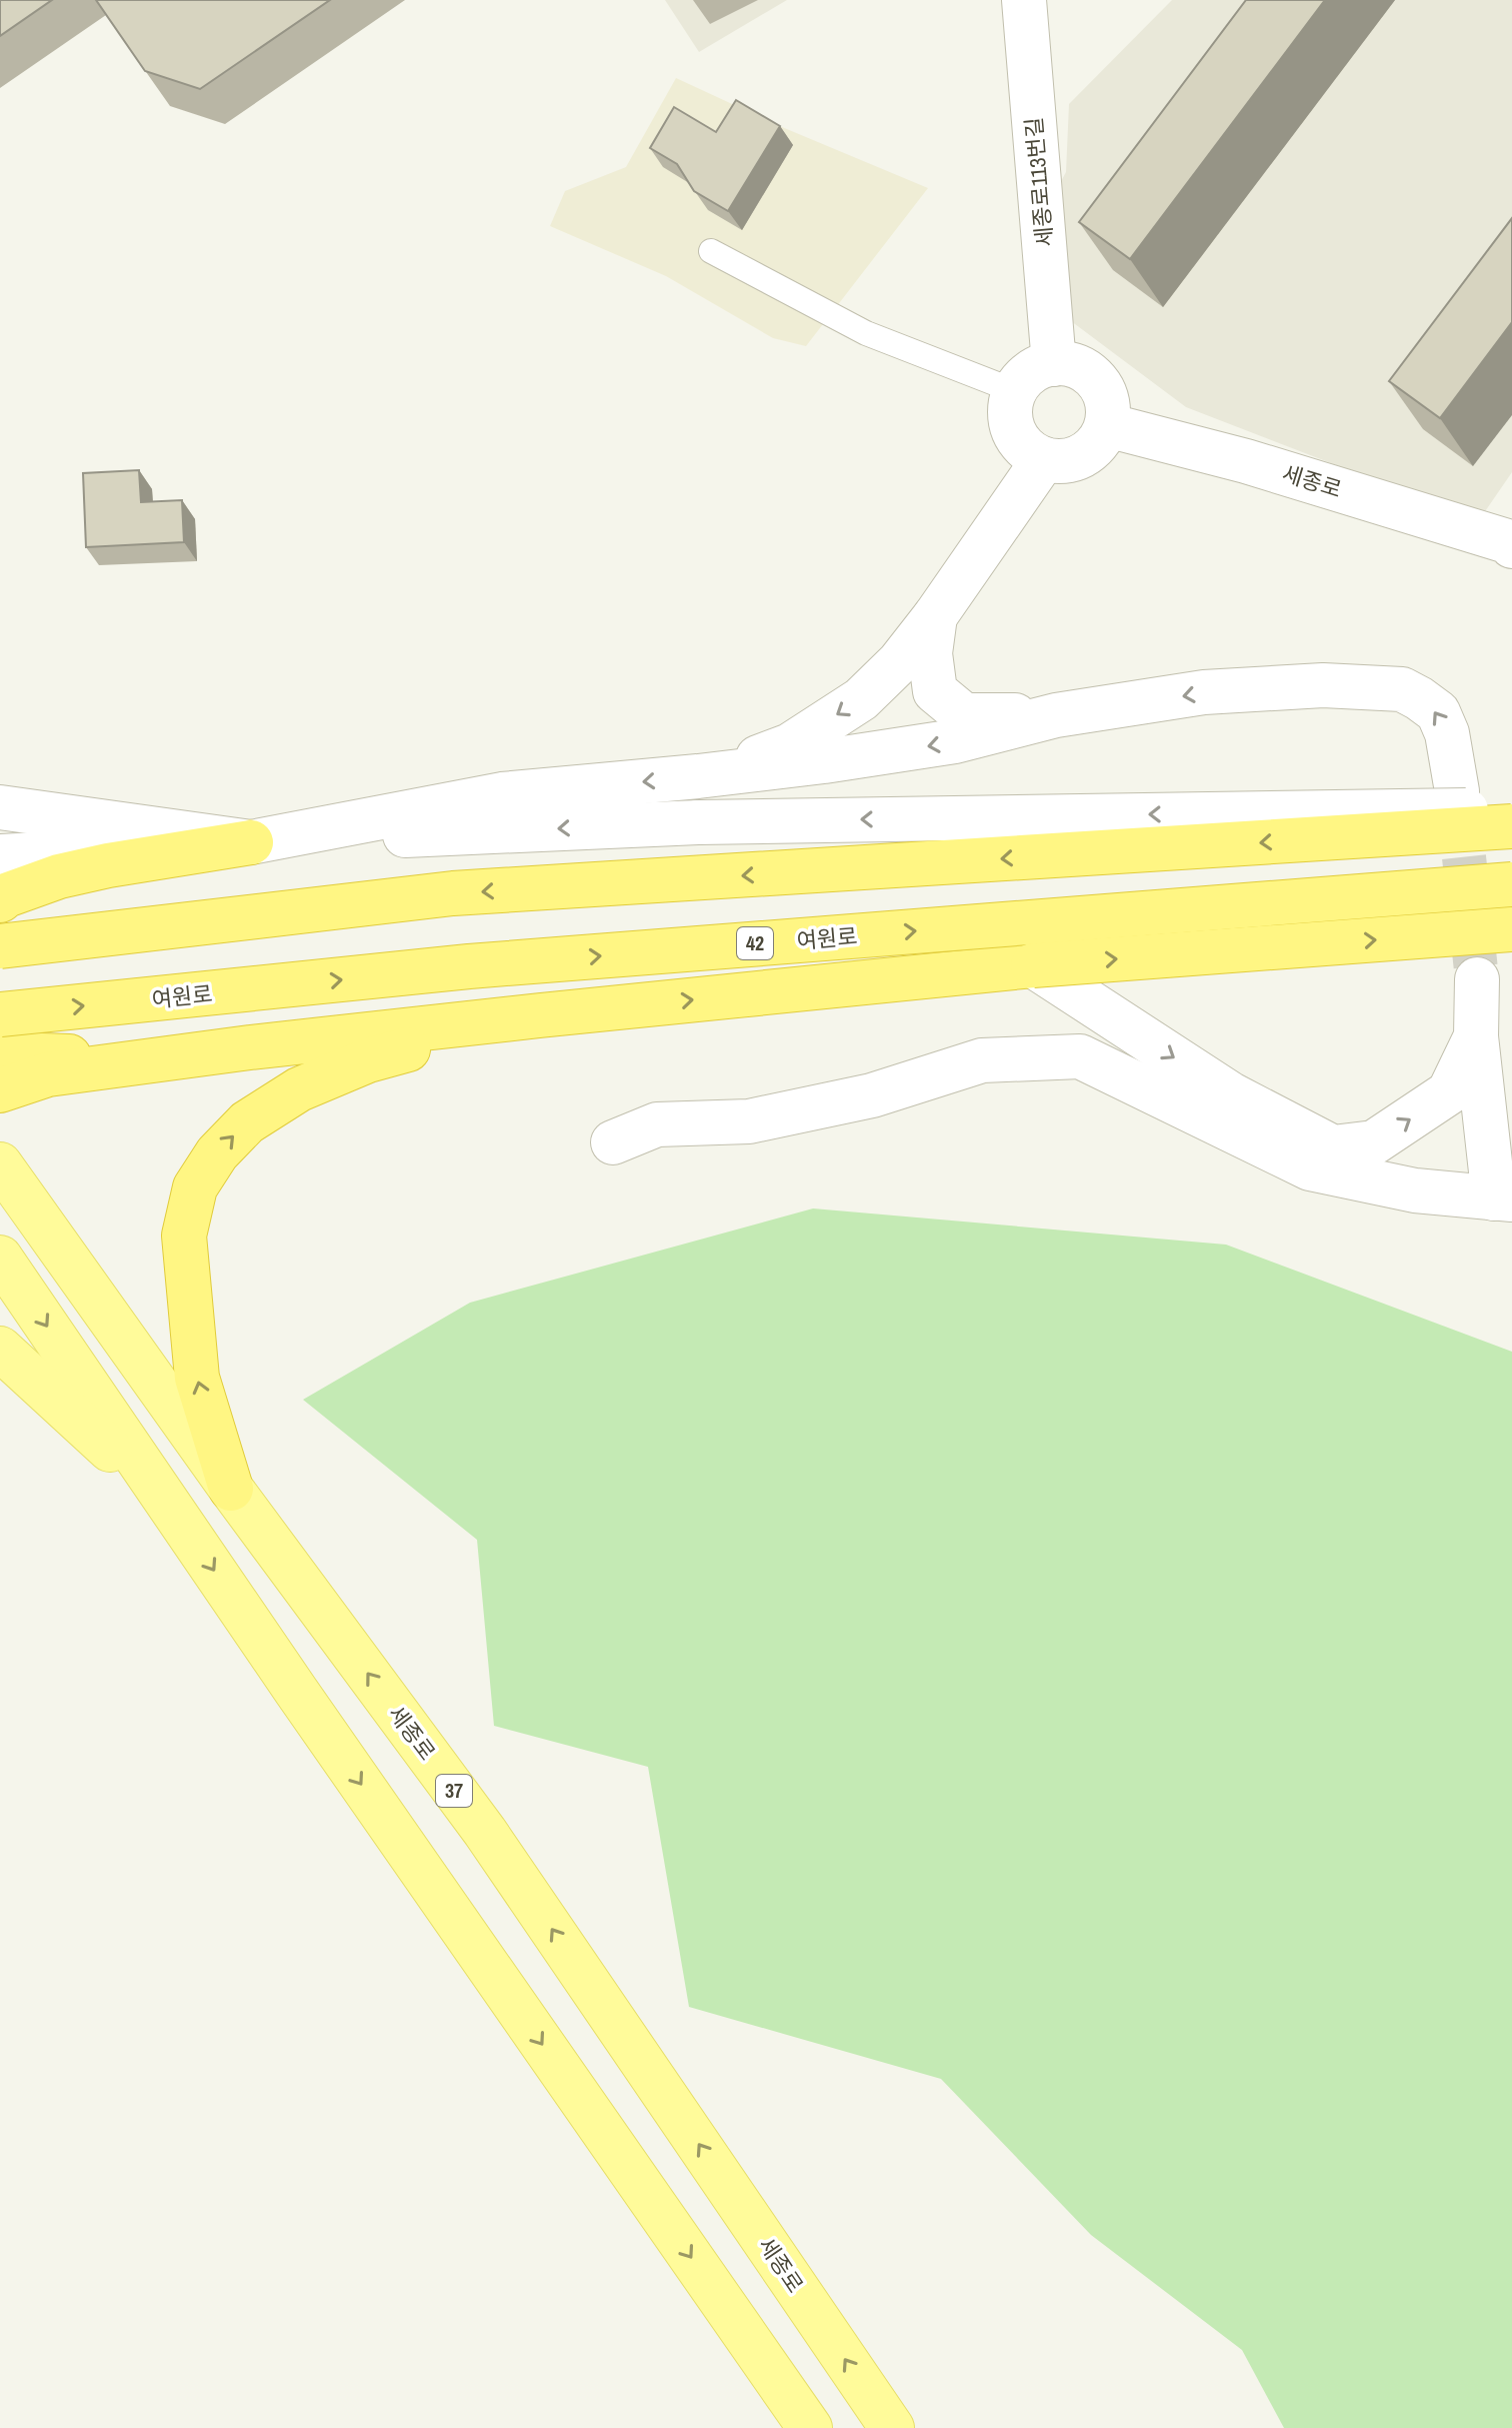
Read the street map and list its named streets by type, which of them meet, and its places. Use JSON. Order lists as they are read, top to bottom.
{
  "streets": {
    "highway": ["여원로", "42"],
    "main road": ["세종로", "37"],
    "street": ["세종로113번길"]
  },
  "crossings": [
    ["세종로113번길", "세종로"]
  ],
  "one_way": ["세종로"]
}
